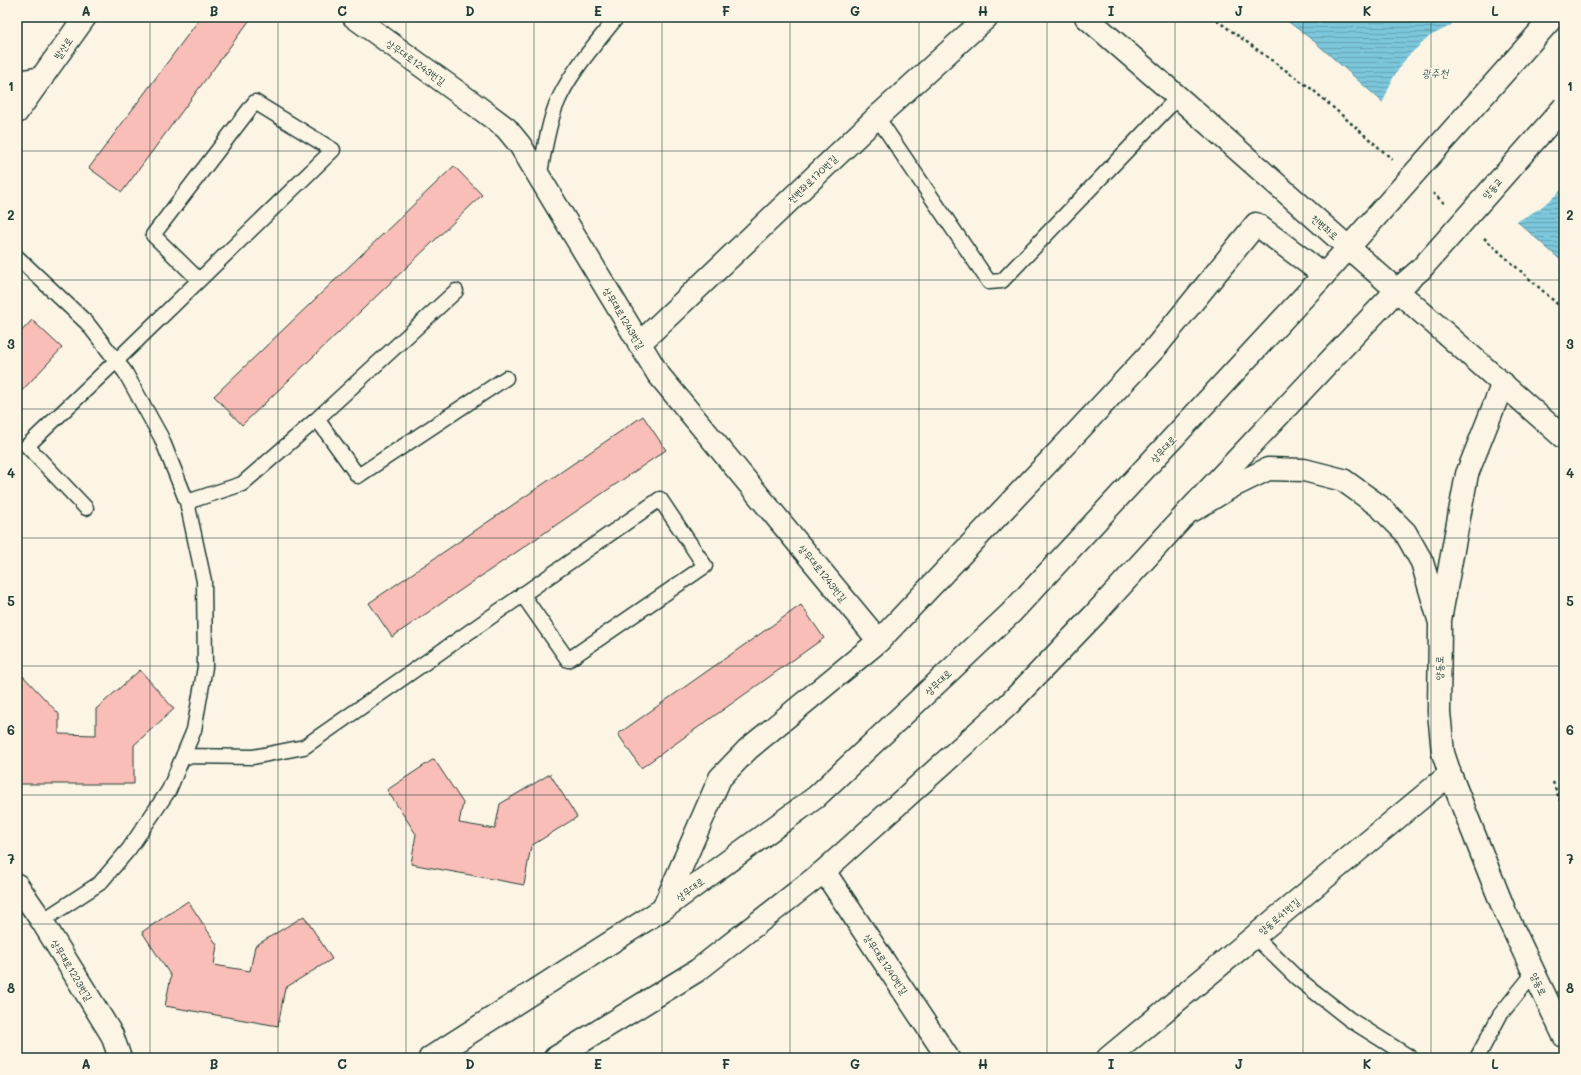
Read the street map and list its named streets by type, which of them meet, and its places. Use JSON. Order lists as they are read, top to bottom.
{
  "streets": {
    "street": [
      "발산로",
      "상무대로1243번길",
      "천변좌로170번길",
      "양동교",
      "천변좌로",
      "상무대로",
      "양동로",
      "양동로41번길",
      "상무대로1240번길",
      "상무대로1223번길"
    ]
  },
  "crossings": [
    ["상무대로1243번길", "천변좌로170번길"],
    ["양동교", "천변좌로"],
    ["천변좌로", "상무대로"],
    ["양동로", "양동로41번길"]
  ],
  "water": ["광주천"],
  "grid": {
    "columns": [
      "A",
      "B",
      "C",
      "D",
      "E",
      "F",
      "G",
      "H",
      "I",
      "J",
      "K",
      "L"
    ],
    "rows": [
      "1",
      "2",
      "3",
      "4",
      "5",
      "6",
      "7",
      "8"
    ]
  }
}
